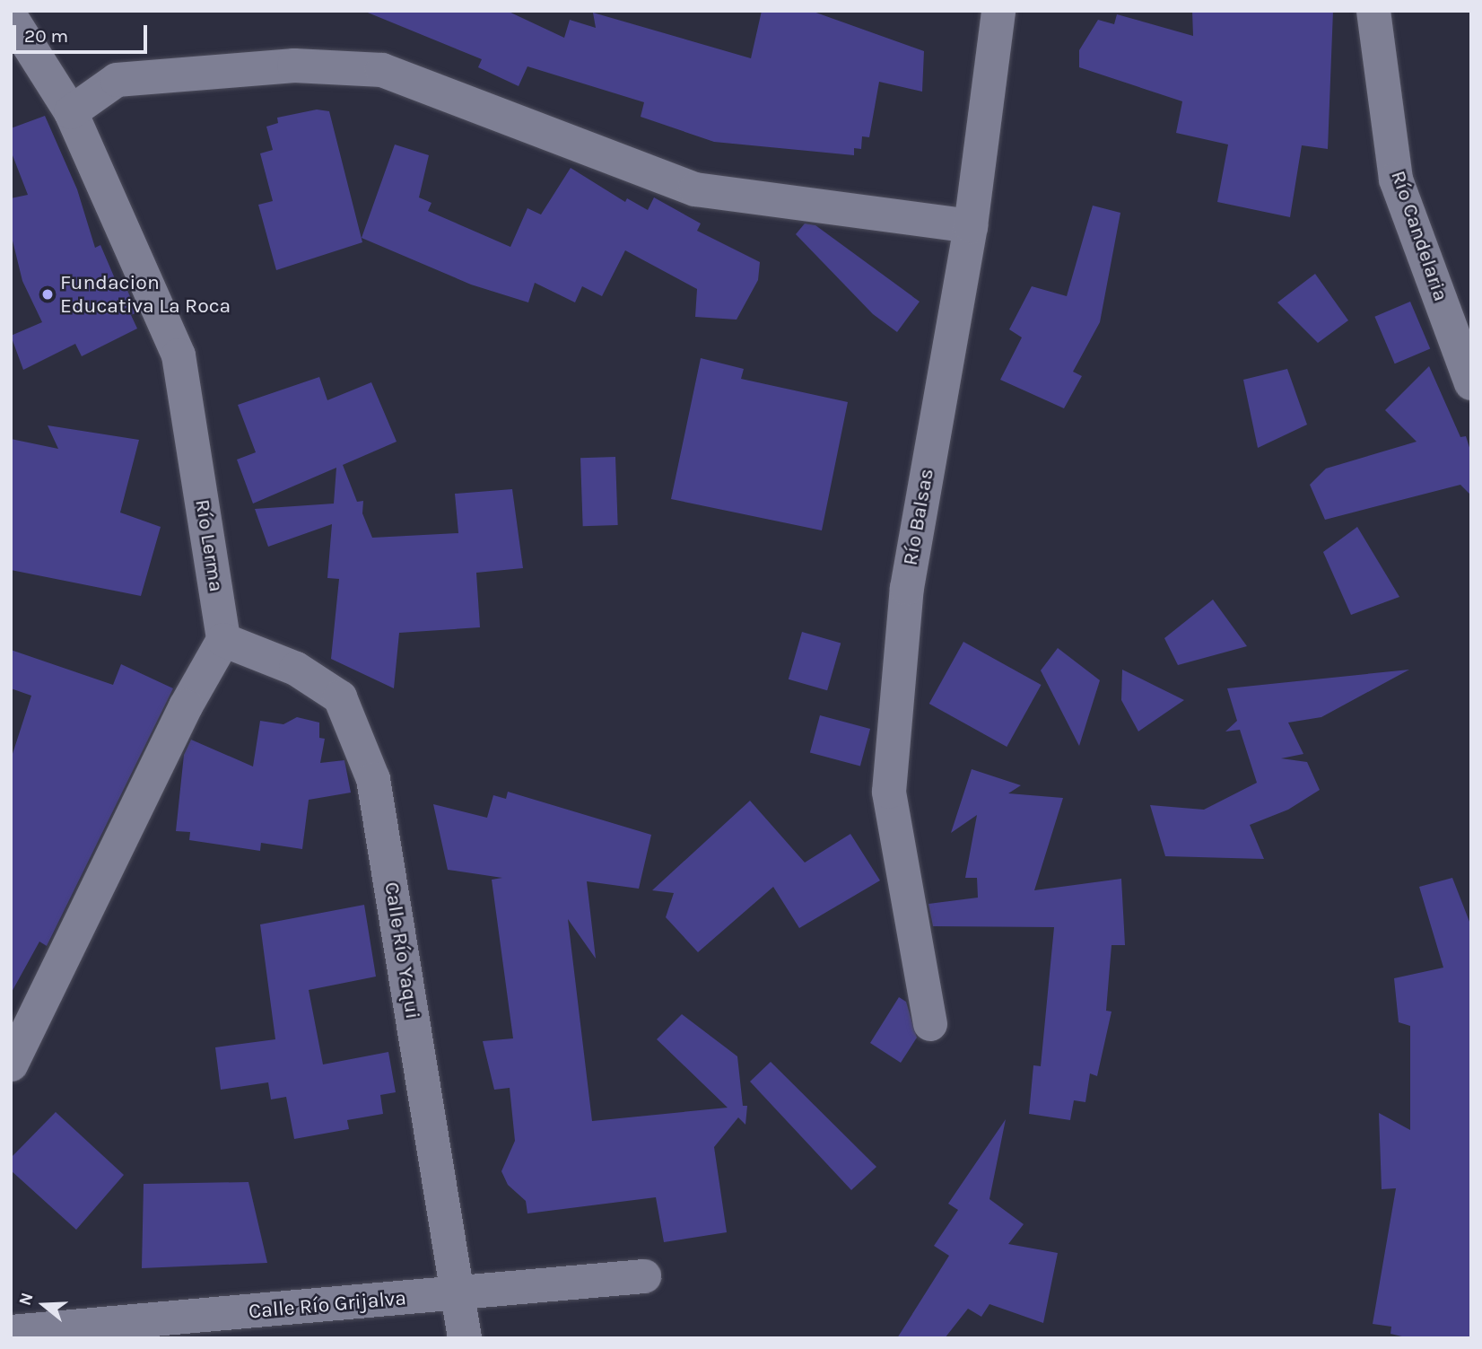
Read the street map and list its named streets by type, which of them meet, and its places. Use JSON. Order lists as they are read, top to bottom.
{
  "streets": {
    "street": [
      "Río Candelaria",
      "Río Balsas",
      "Río Lerma",
      "Calle Río Yaqui",
      "Calle Río Grijalva"
    ]
  },
  "crossings": [
    ["Río Lerma", "Calle Río Yaqui"],
    ["Calle Río Yaqui", "Calle Río Grijalva"]
  ],
  "places": ["Fundacion Educativa La Roca"],
  "scale_bar": "20 m",
  "north": "left"
}
